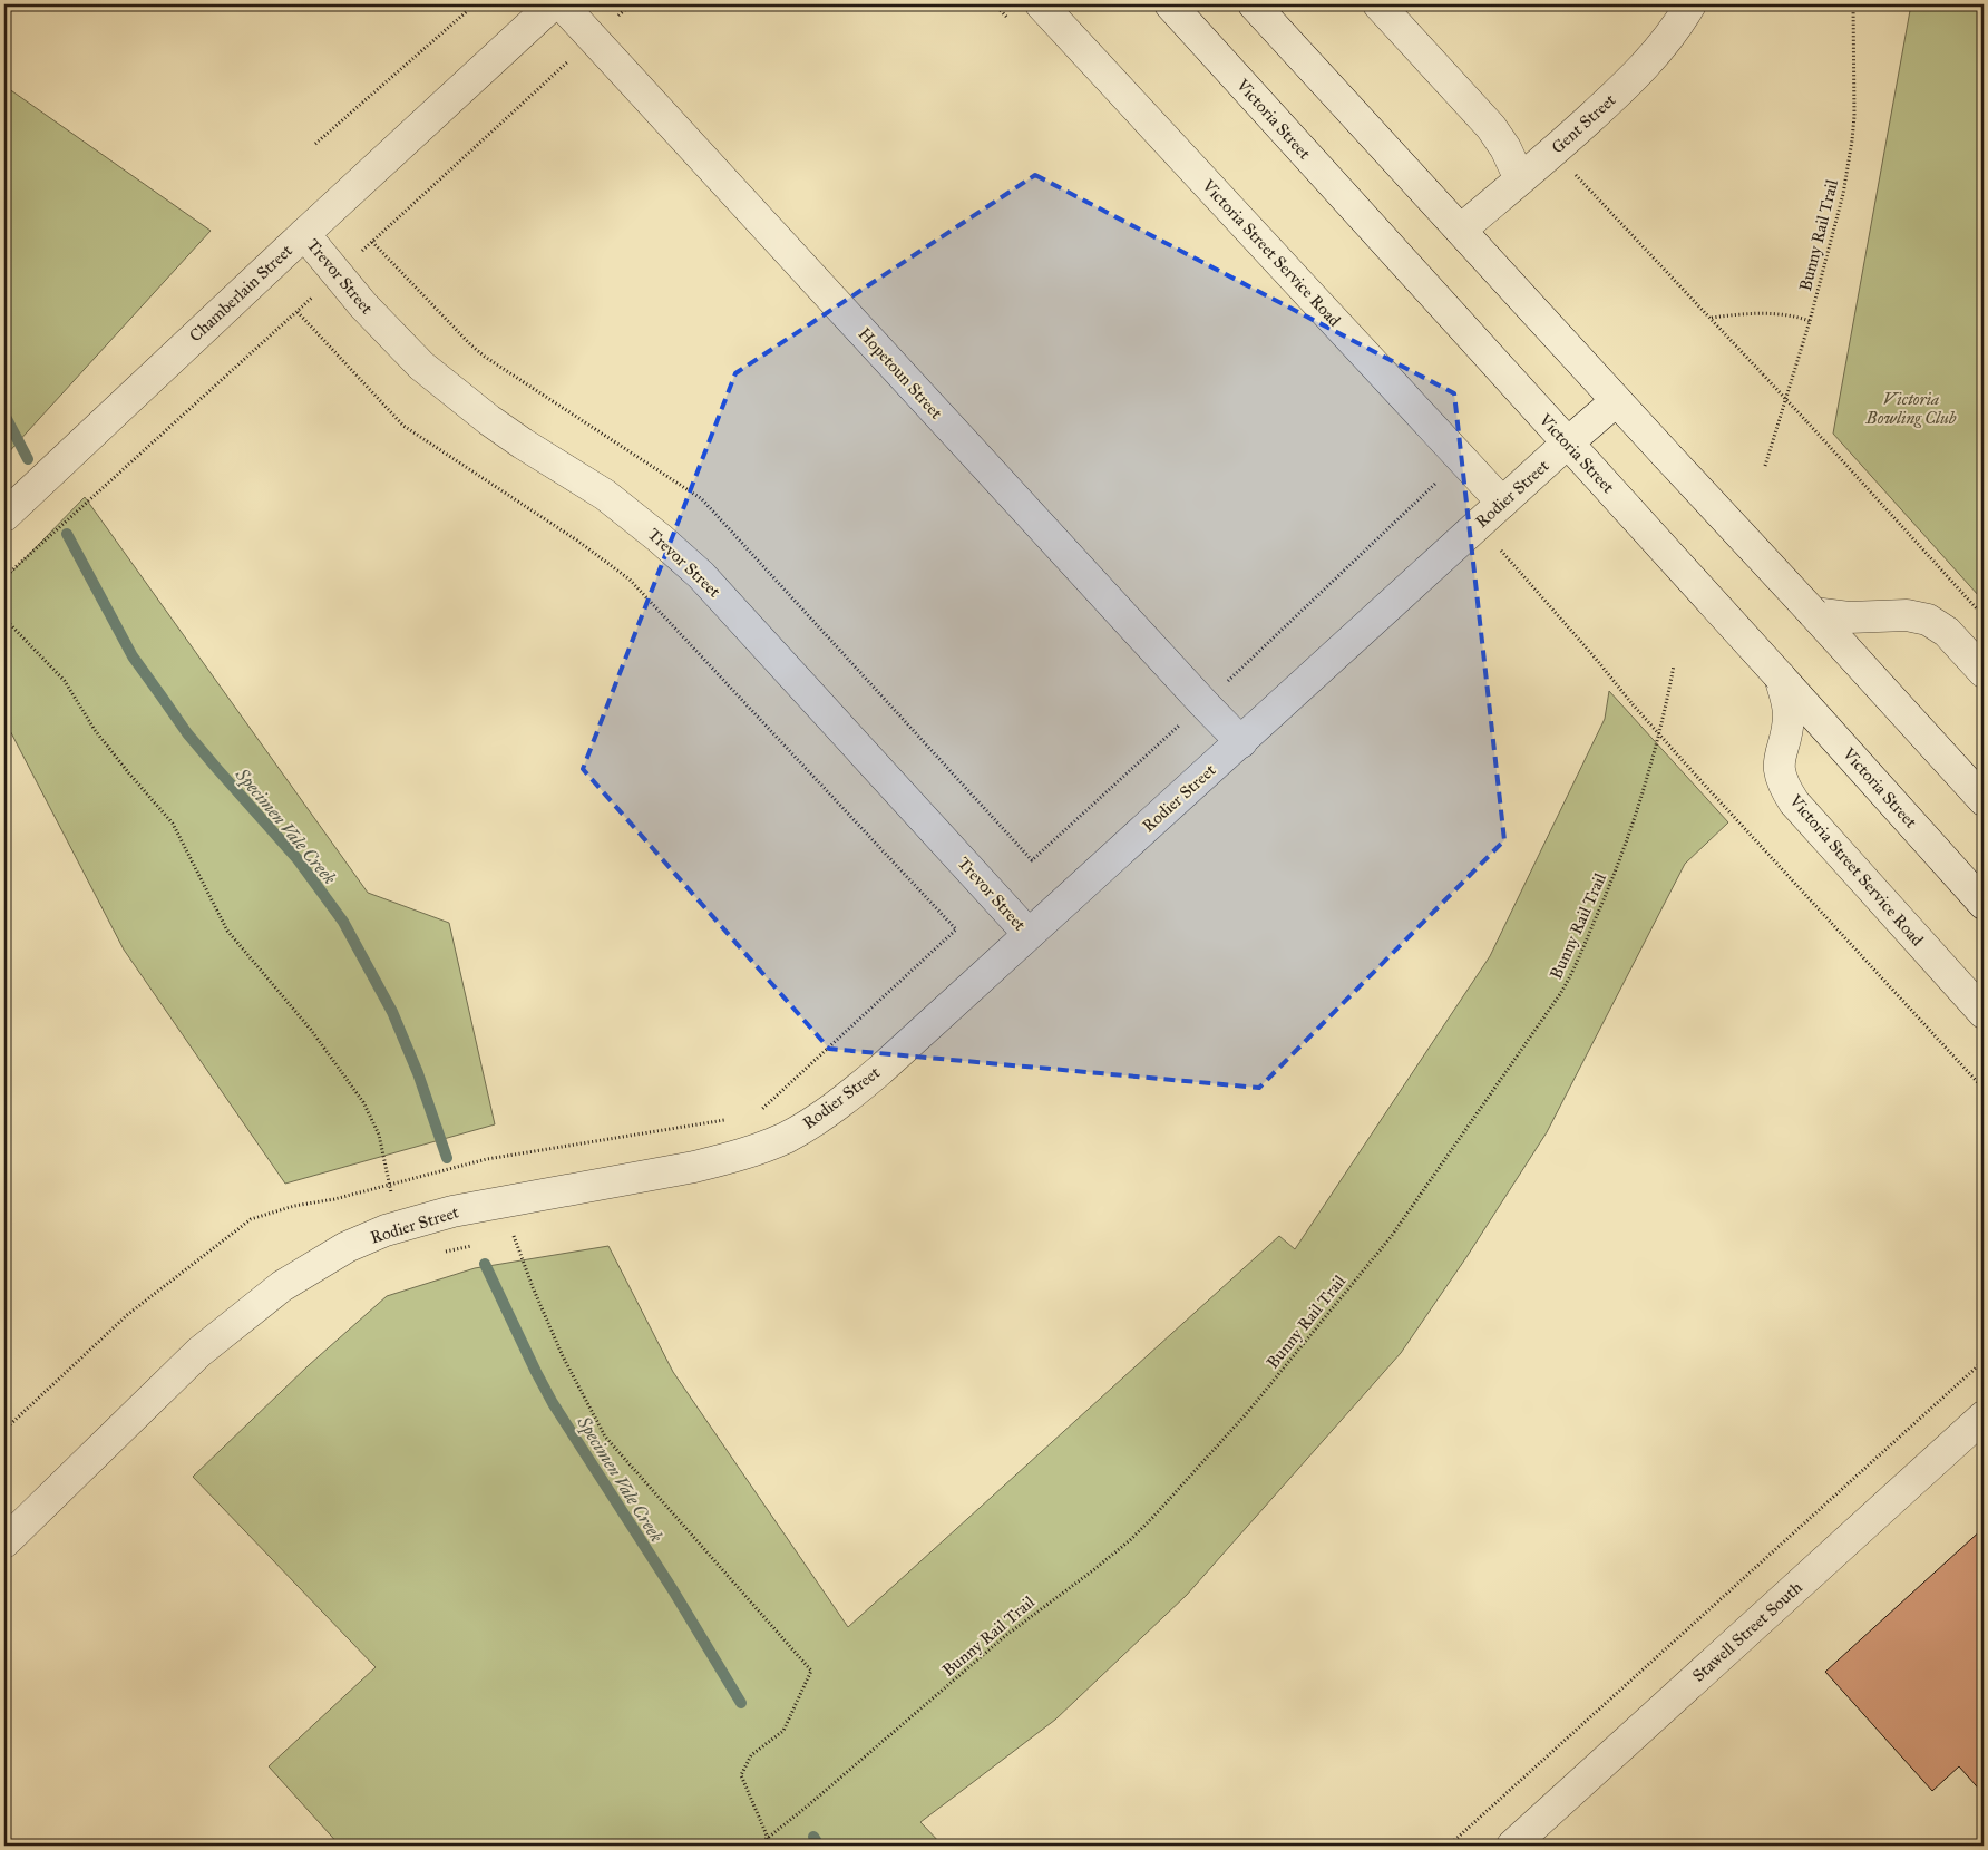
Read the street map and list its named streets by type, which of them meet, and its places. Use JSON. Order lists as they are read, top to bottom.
{
  "streets": {
    "street": [
      "Victoria Street",
      "Gent Street",
      "Victoria Street Service Road",
      "Trevor Street",
      "Chamberlain Street",
      "Hopetoun Street",
      "Rodier Street",
      "Stawell Street South"
    ],
    "path": ["Bunny Rail Trail"]
  },
  "crossings": [
    ["Victoria Street", "Victoria Street Service Road"],
    ["Victoria Street", "Rodier Street"],
    ["Victoria Street Service Road", "Rodier Street"],
    ["Trevor Street", "Chamberlain Street"],
    ["Trevor Street", "Rodier Street"],
    ["Hopetoun Street", "Rodier Street"]
  ],
  "water": ["Specimen Vale Creek"],
  "parks": ["Victoria Bowling Club"]
}
